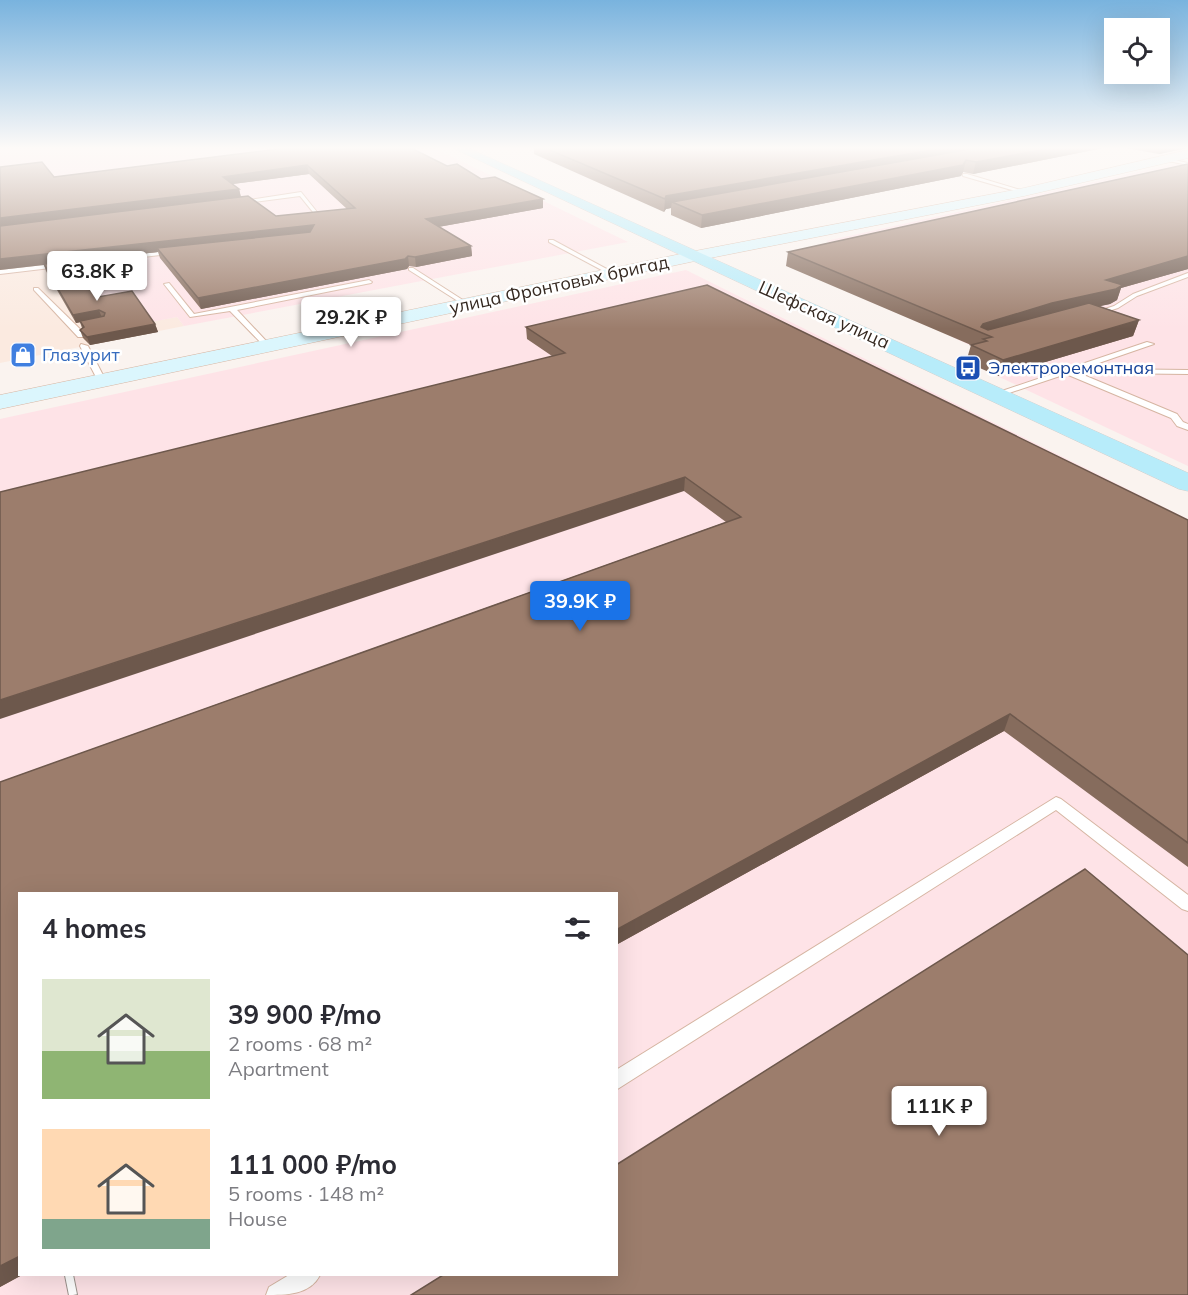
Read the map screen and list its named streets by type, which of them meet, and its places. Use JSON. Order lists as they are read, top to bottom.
{
  "streets": {
    "main road": ["улица Фронтовых бригад", "Шефская улица"]
  },
  "crossings": [
    ["улица Фронтовых бригад", "Шефская улица"]
  ],
  "places": {
    "shop": ["Глазурит"],
    "bus stop": ["Электроремонтная"]
  },
  "page": {
    "price": [
      "63.8K ₽",
      "29.2K ₽",
      "39.9K ₽",
      "111K ₽"
    ],
    "heading": "4 homes",
    "list": [
      {
        "name": "39 900 ₽/mo",
        "note": "2 rooms · 68 m² · Apartment"
      },
      {
        "name": "111 000 ₽/mo",
        "note": "5 rooms · 148 m² · House"
      }
    ]
  }
}
